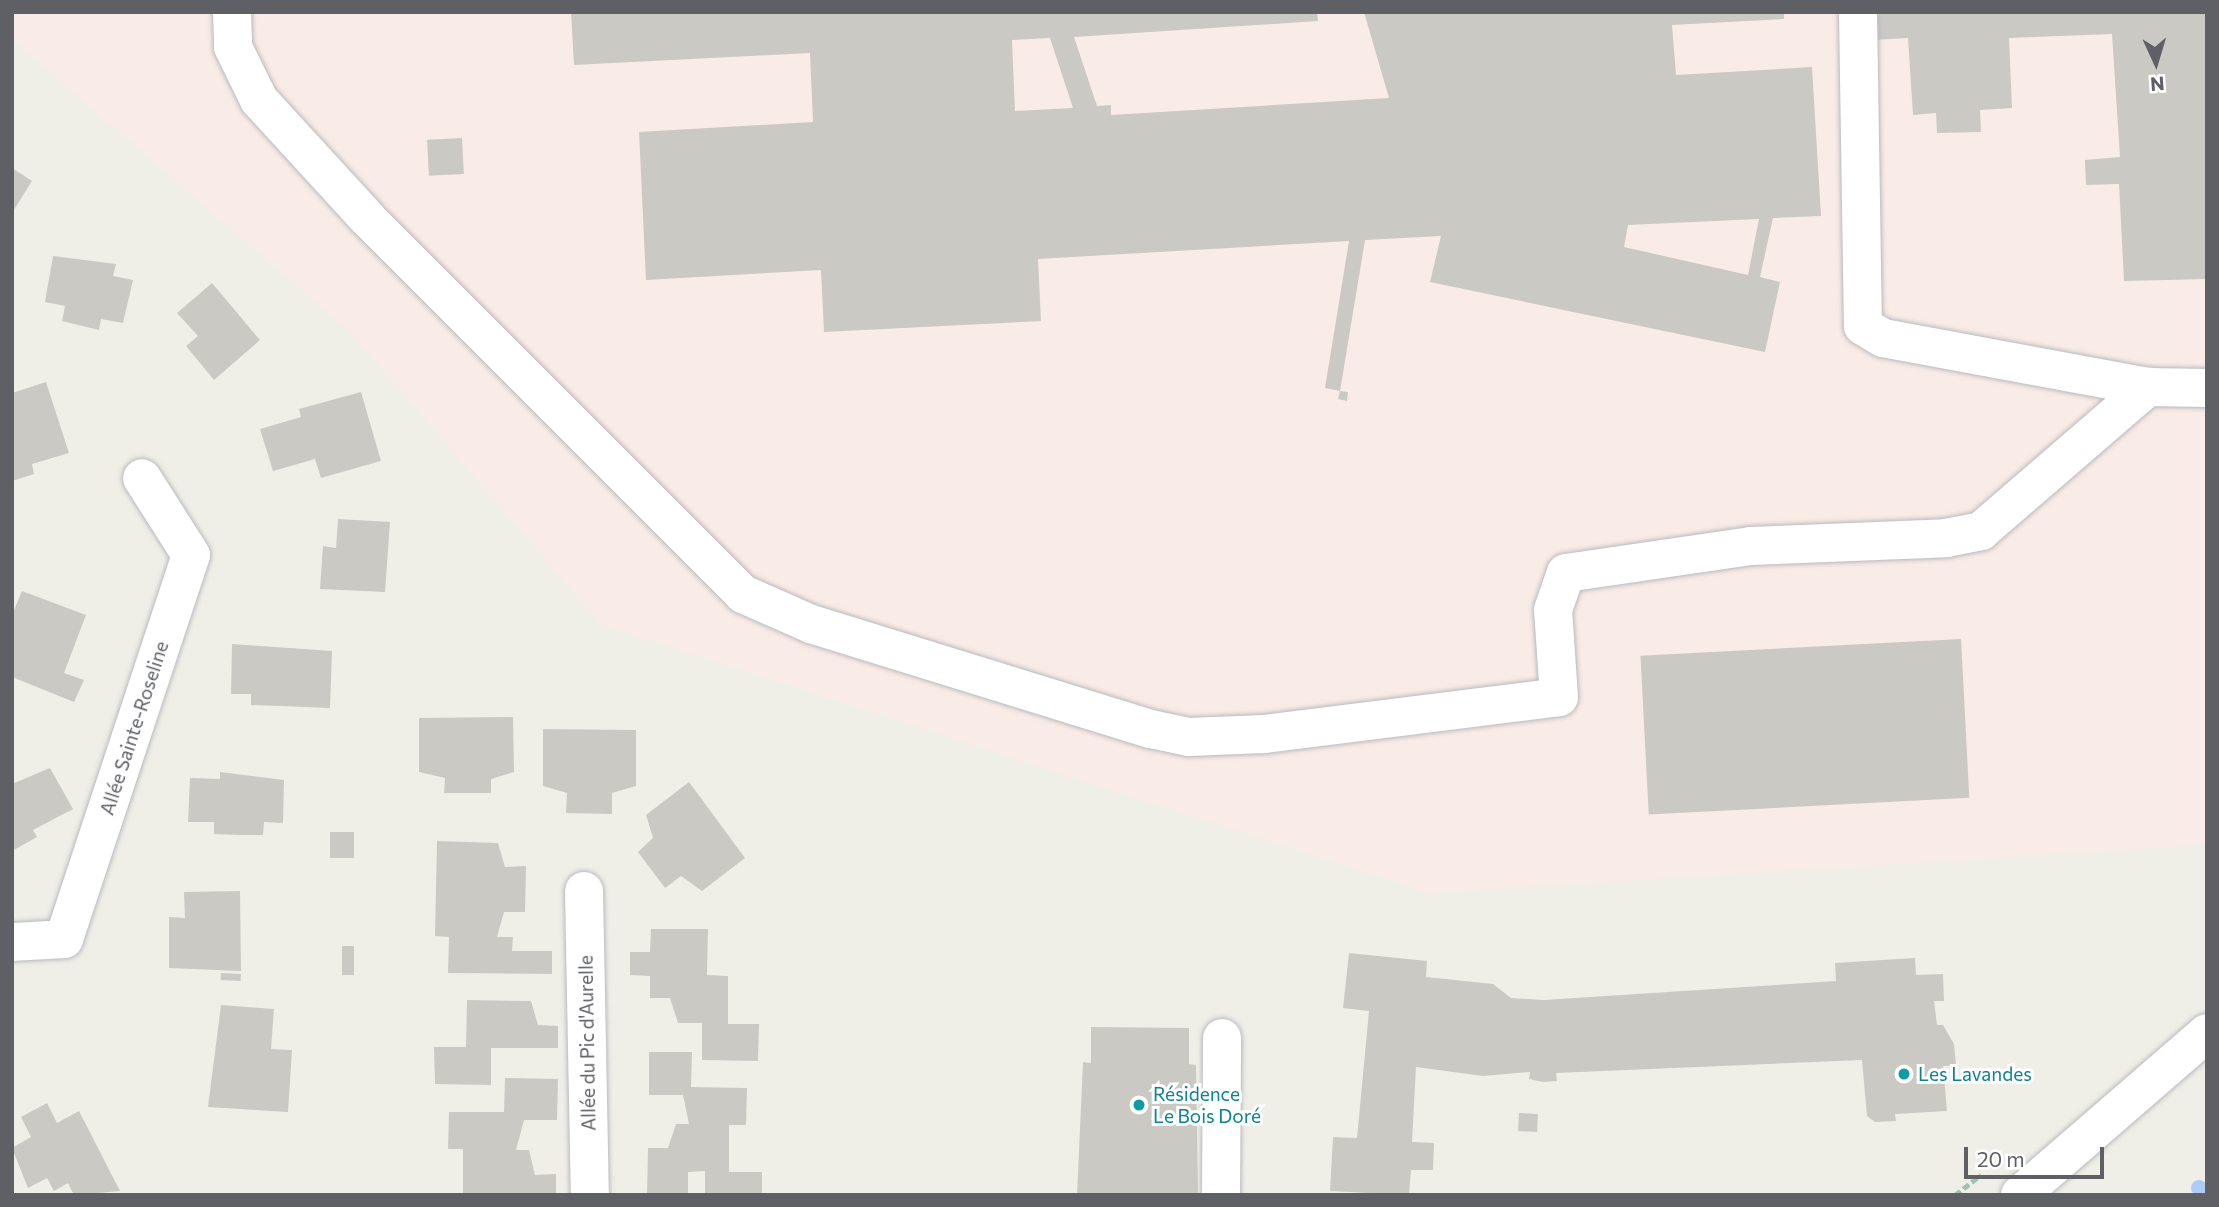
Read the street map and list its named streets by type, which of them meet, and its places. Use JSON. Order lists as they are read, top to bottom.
{
  "streets": {
    "street": ["Allée Sainte-Roseline", "Allée du Pic d'Aurelle"]
  },
  "places": ["Les Lavandes", "Résidence Le Bois Doré"],
  "scale_bar": "20 m",
  "north": "bottom"
}
